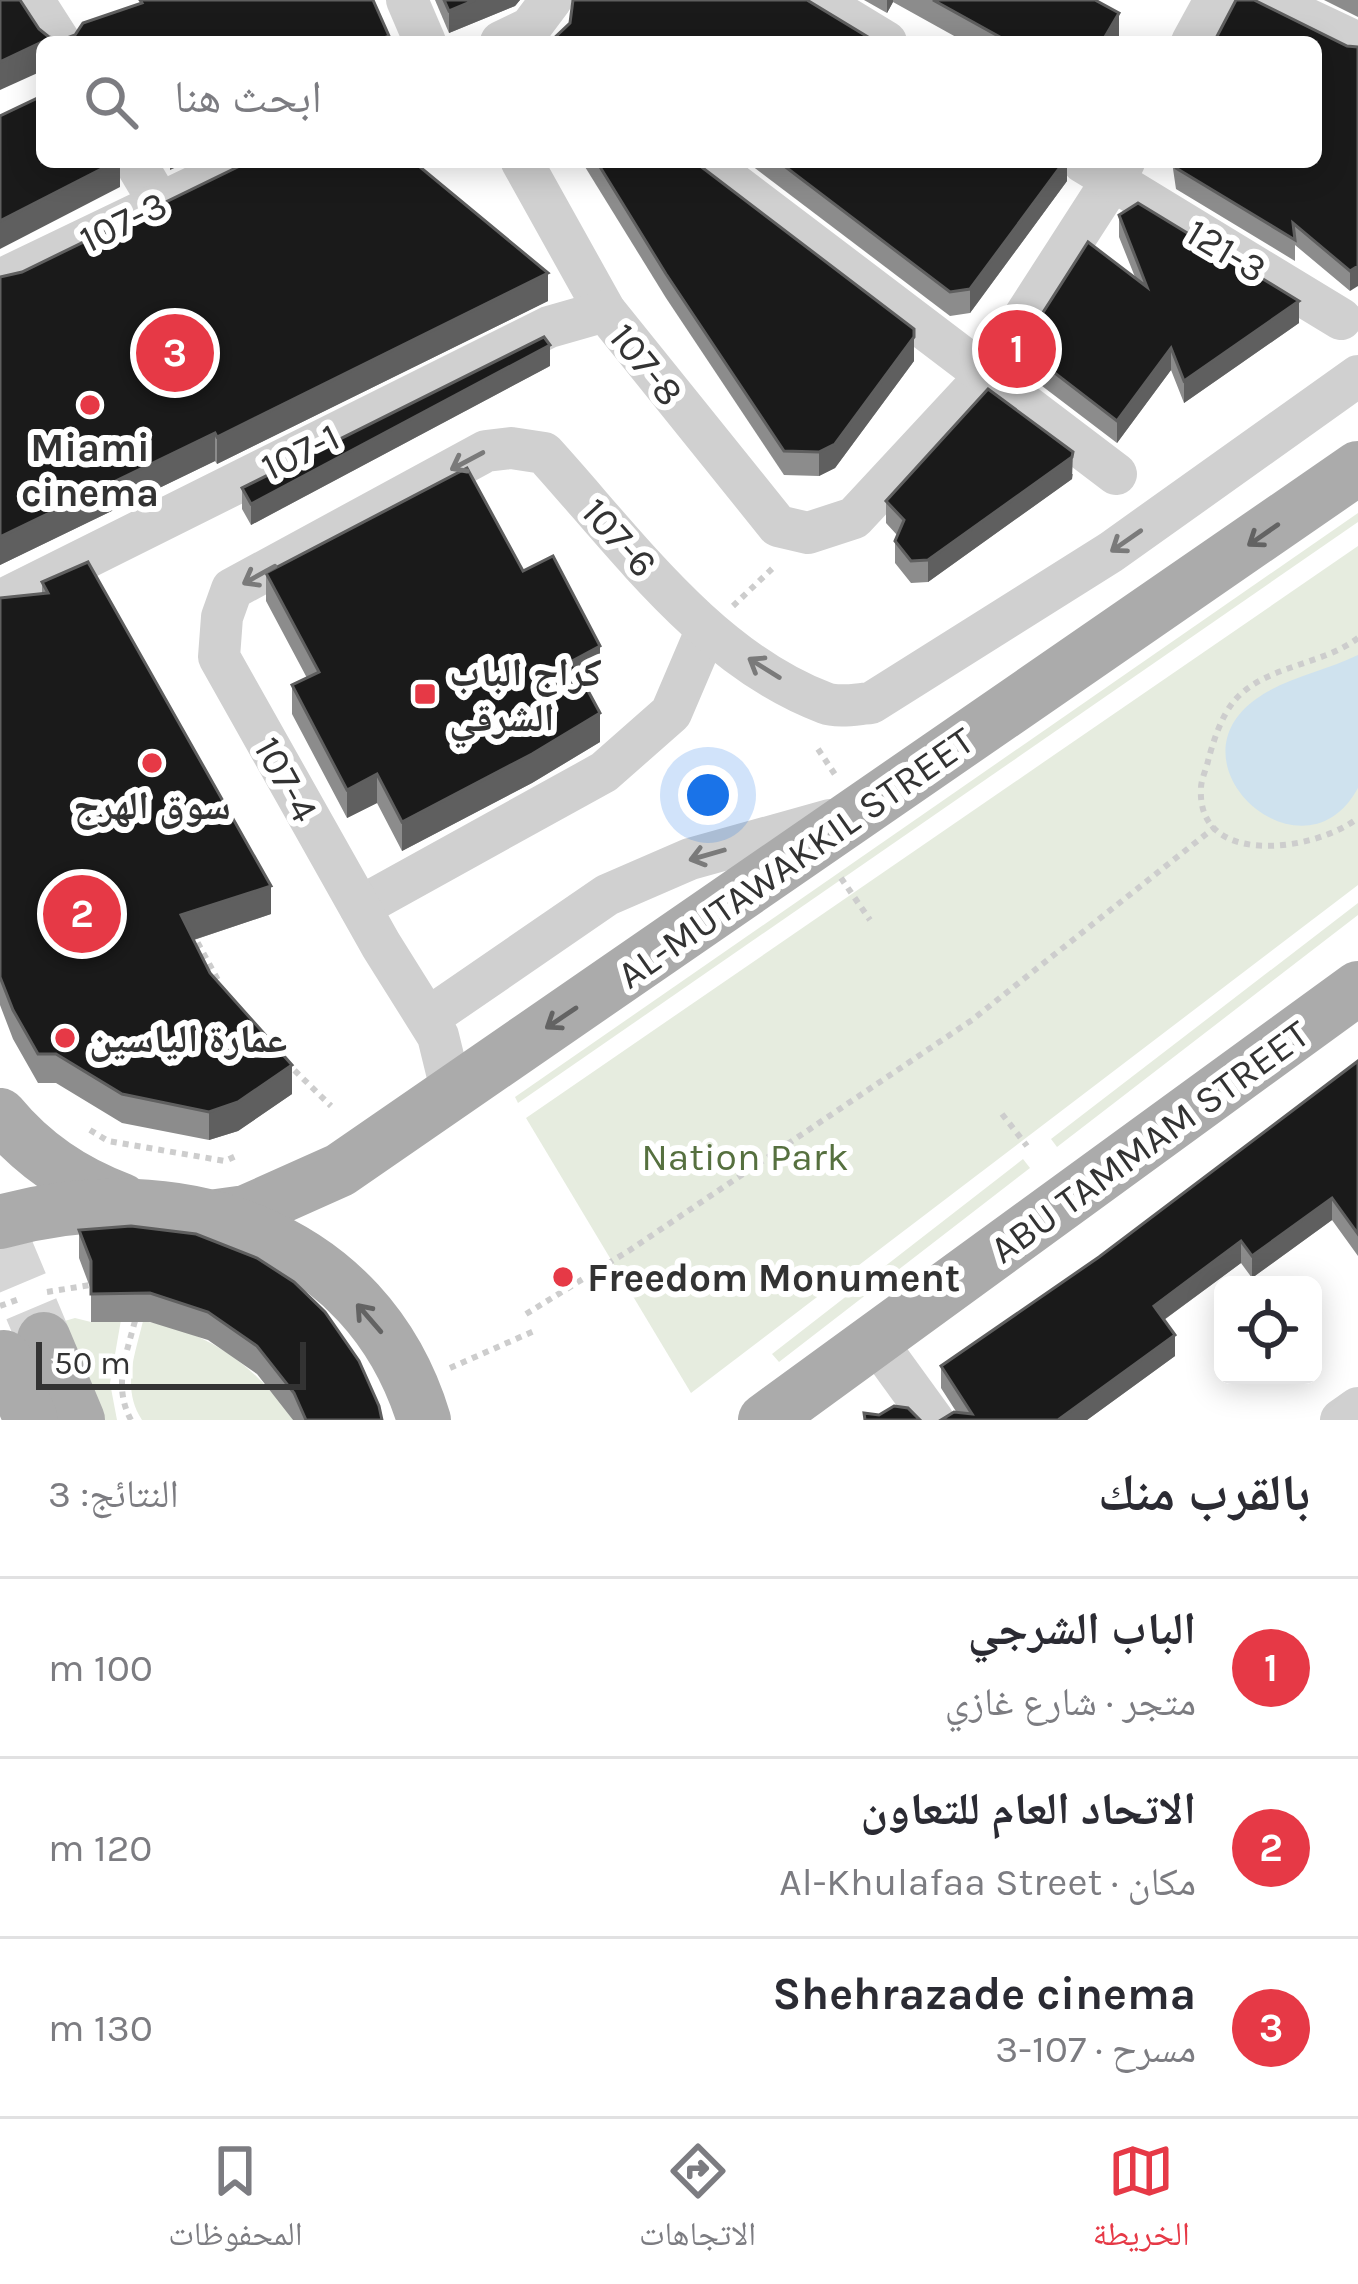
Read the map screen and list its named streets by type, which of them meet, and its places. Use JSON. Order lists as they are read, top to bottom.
{
  "streets": {
    "main road": ["AL-MUTAWAKKIL STREET", "ABU TAMMAM STREET"],
    "street": [
      "107-3",
      "121-3",
      "107-8",
      "107-1",
      "107-6",
      "107-4"
    ]
  },
  "crossings": [
    ["107-8", "107-1"],
    ["107-6", "107-4"],
    ["107-4", "AL-MUTAWAKKIL STREET"]
  ],
  "one_way": ["AL-MUTAWAKKIL STREET"],
  "parks": ["Nation Park"],
  "places": {
    "other": [
      "Miami cinema",
      "سوق الهرج",
      "عمارة الياسين",
      "Freedom Monument"
    ],
    "transit": ["كراج الباب الشرقي"]
  },
  "scale_bar": "50 m",
  "page": {
    "search": "ابحث هنا",
    "pins": ["1", "3", "2"],
    "scale": "50 m",
    "heading": ["بالقرب منك", "النتائج: 3"],
    "list": [
      {
        "mark": "1",
        "name": "الباب الشرجي",
        "note": "متجر · شارع غازي",
        "value": "100 m"
      },
      {
        "mark": "2",
        "name": "الاتحاد العام للتعاون",
        "note": "مكان · Al-Khulafaa Street",
        "value": "120 m"
      },
      {
        "mark": "3",
        "name": "Shehrazade cinema",
        "note": "مسرح · 107-3",
        "value": "130 m"
      }
    ],
    "nav": ["الخريطة", "الاتجاهات", "المحفوظات"]
  }
}
